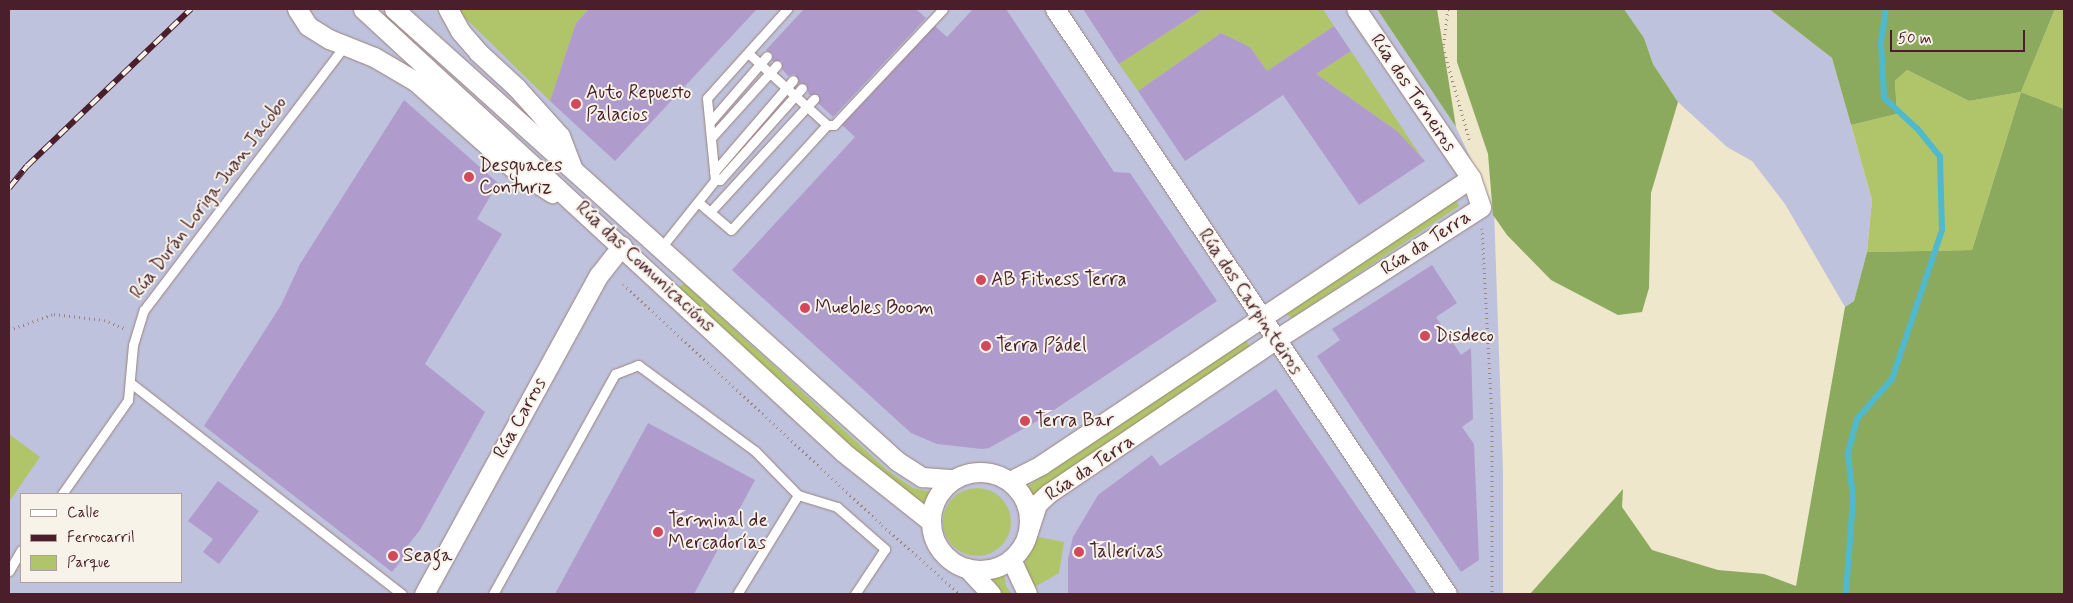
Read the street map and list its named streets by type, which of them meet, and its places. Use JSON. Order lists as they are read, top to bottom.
{
  "streets": {
    "street": [
      "Rúa dos Torneiros",
      "Rúa da Terra",
      "Rúa das Comunicacións",
      "Rúa dos Carpinteiros",
      "Rúa Carros"
    ],
    "lane": ["Rúa Durán Loriga Juan Jacobo"]
  },
  "crossings": [
    ["Rúa dos Torneiros", "Rúa da Terra"],
    ["Rúa da Terra", "Rúa das Comunicacións"],
    ["Rúa da Terra", "Rúa dos Carpinteiros"],
    ["Rúa das Comunicacións", "Rúa Carros"]
  ],
  "places": [
    "Auto Repuesto Palacios",
    "Desguaces Conturiz",
    "AB Fitness Terra",
    "Muebles Boom",
    "Disdeco",
    "Terra Pádel",
    "Terra Bar",
    "Terminal de Mercadorías",
    "Tallerivas",
    "Seaga"
  ],
  "legend": ["Calle", "Ferrocarril", "Parque"],
  "scale_bar": "50 m"
}
